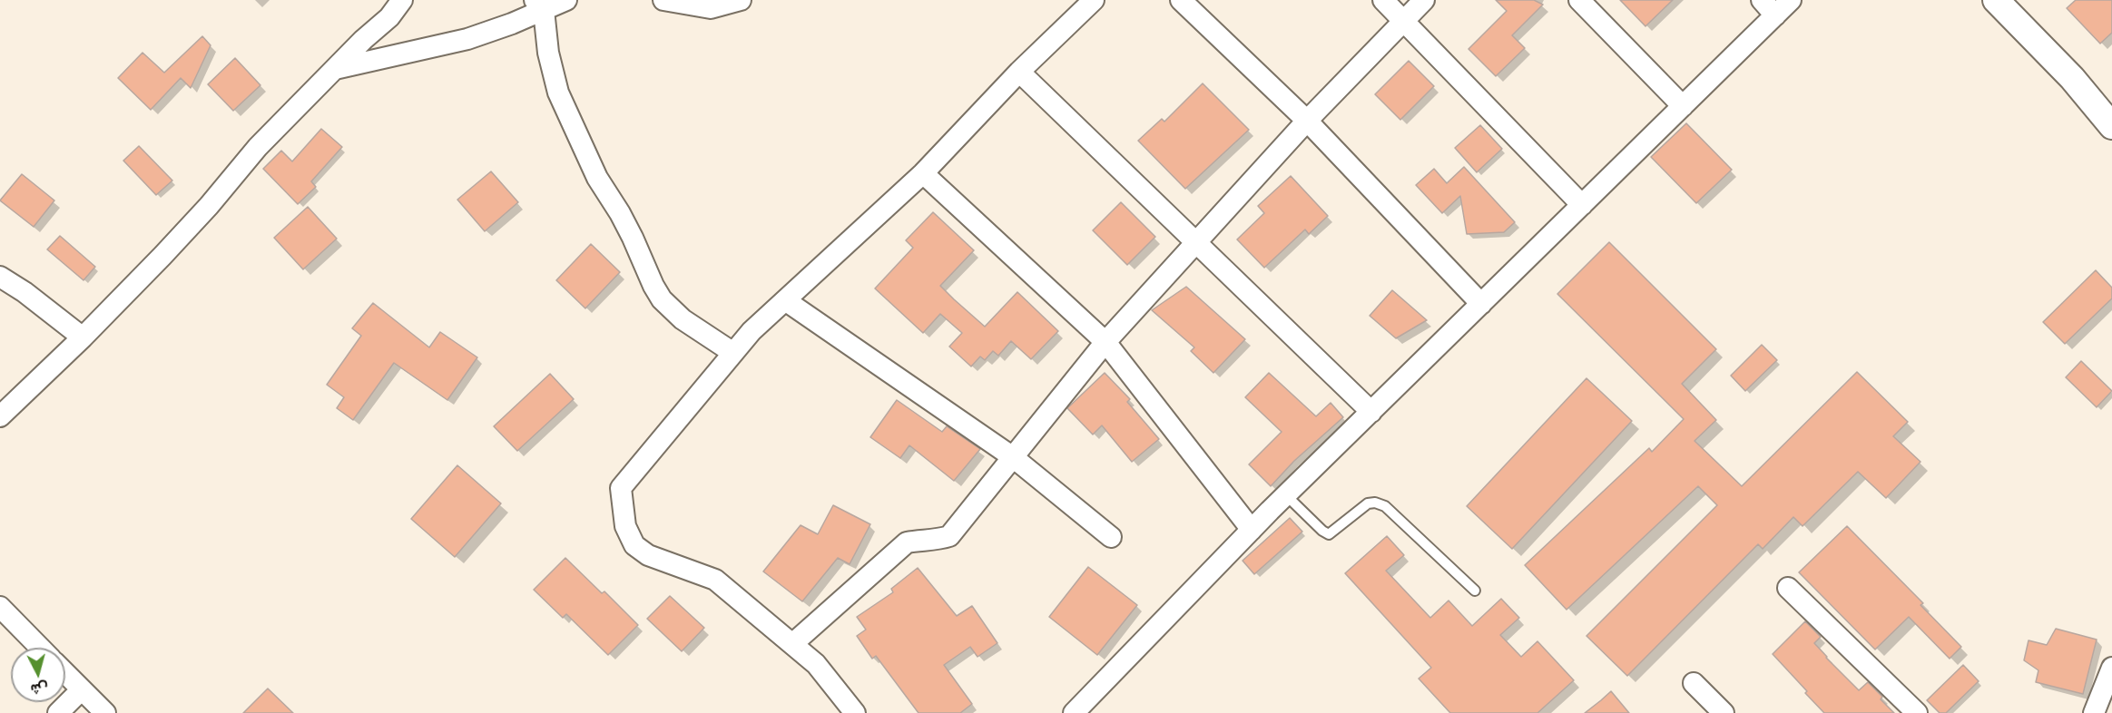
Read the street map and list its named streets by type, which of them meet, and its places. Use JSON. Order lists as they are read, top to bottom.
{
  "north": "bottom"
}
